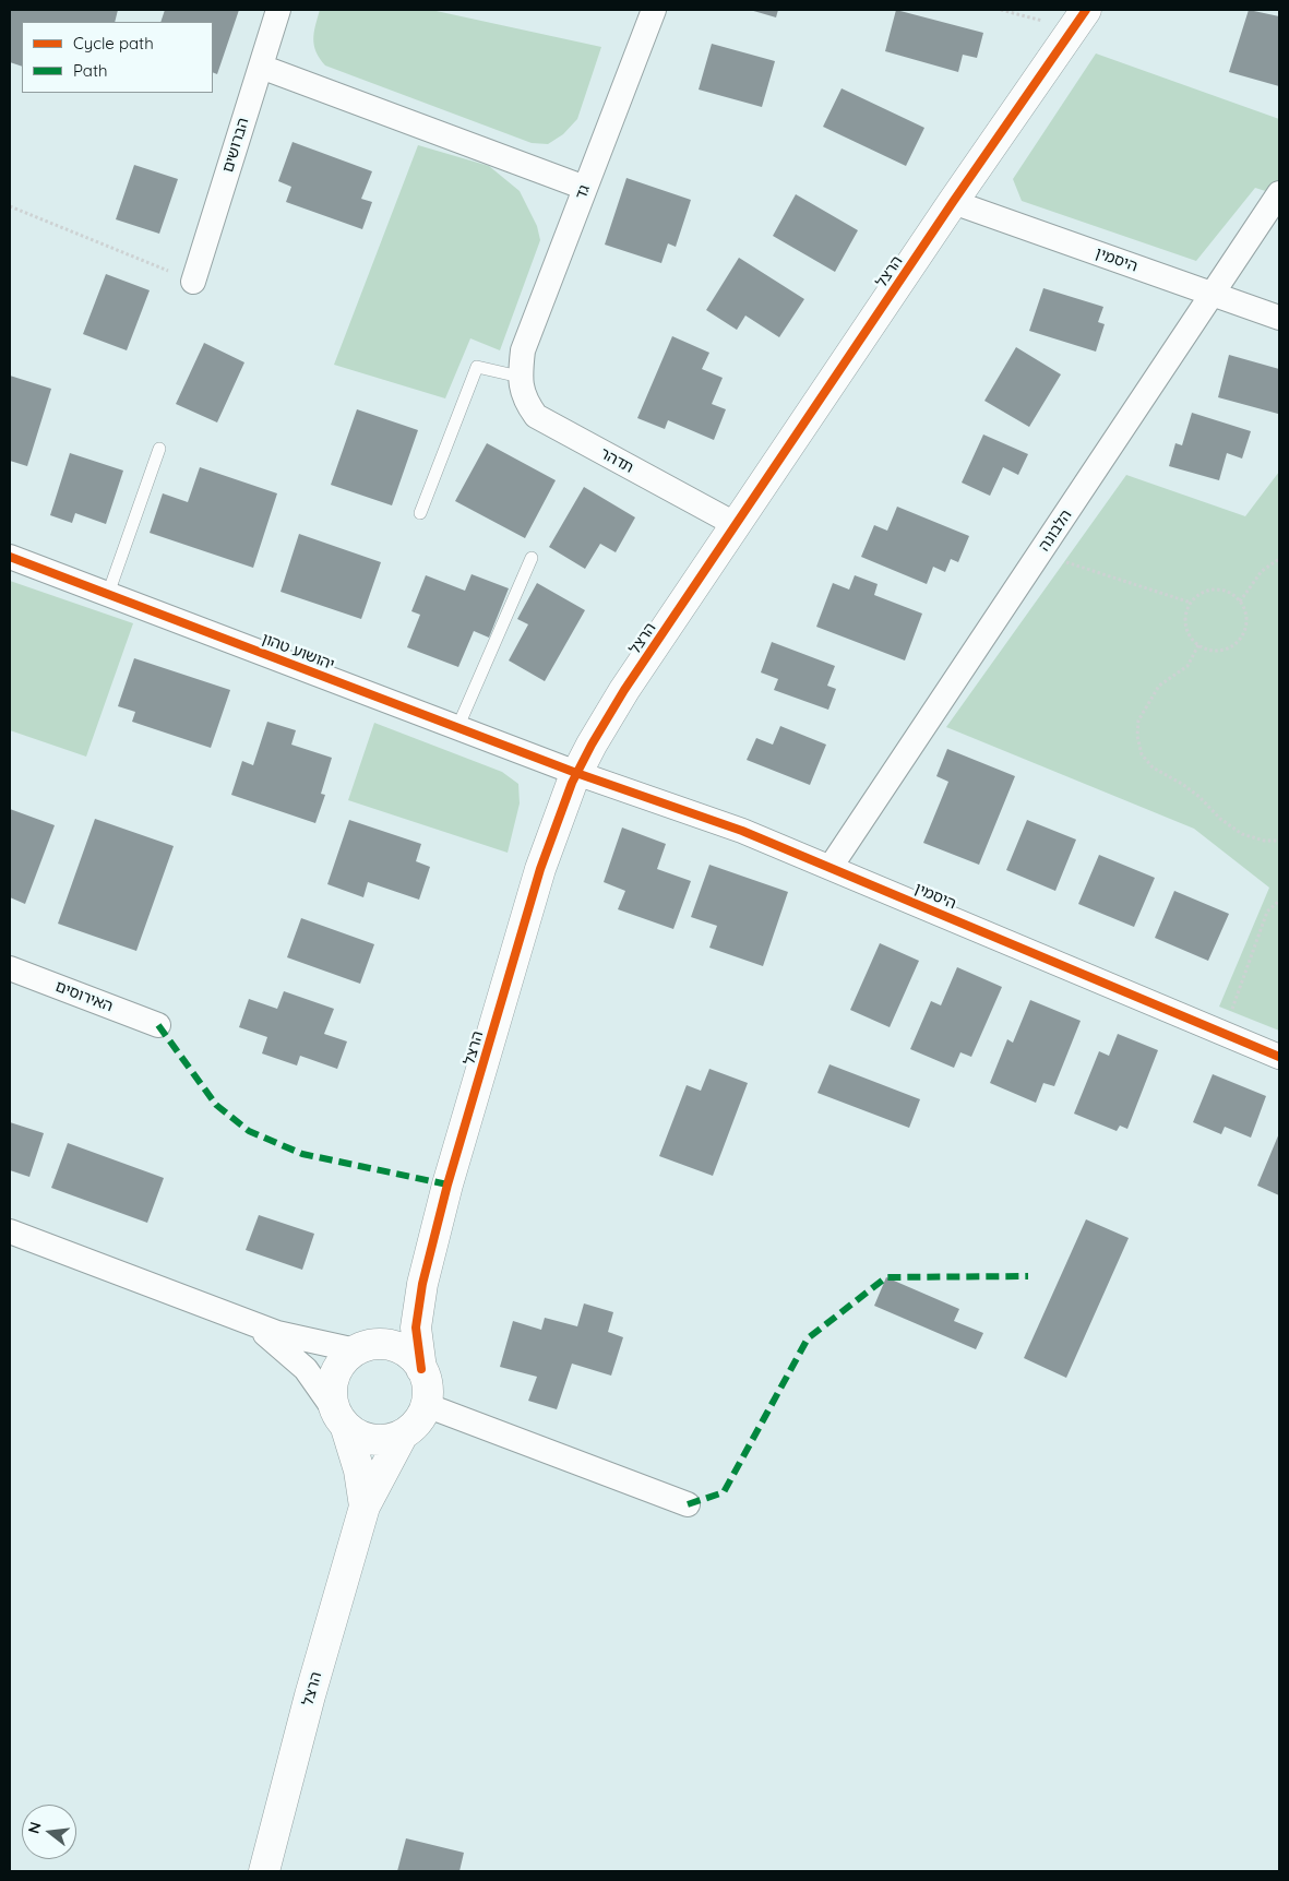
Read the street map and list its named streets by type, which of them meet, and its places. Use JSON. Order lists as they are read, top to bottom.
{
  "streets": {
    "street": [
      "הברושים",
      "גד",
      "היסמין",
      "הרצל",
      "תדהר",
      "הלבונה",
      "יהושוע טהון",
      "האירוסים"
    ]
  },
  "crossings": [
    ["גד", "תדהר"],
    ["היסמין", "הרצל"],
    ["היסמין", "הלבונה"],
    ["היסמין", "יהושוע טהון"],
    ["הרצל", "תדהר"],
    ["הרצל", "יהושוע טהון"]
  ],
  "legend": ["Cycle path", "Path"],
  "north": "left"
}
